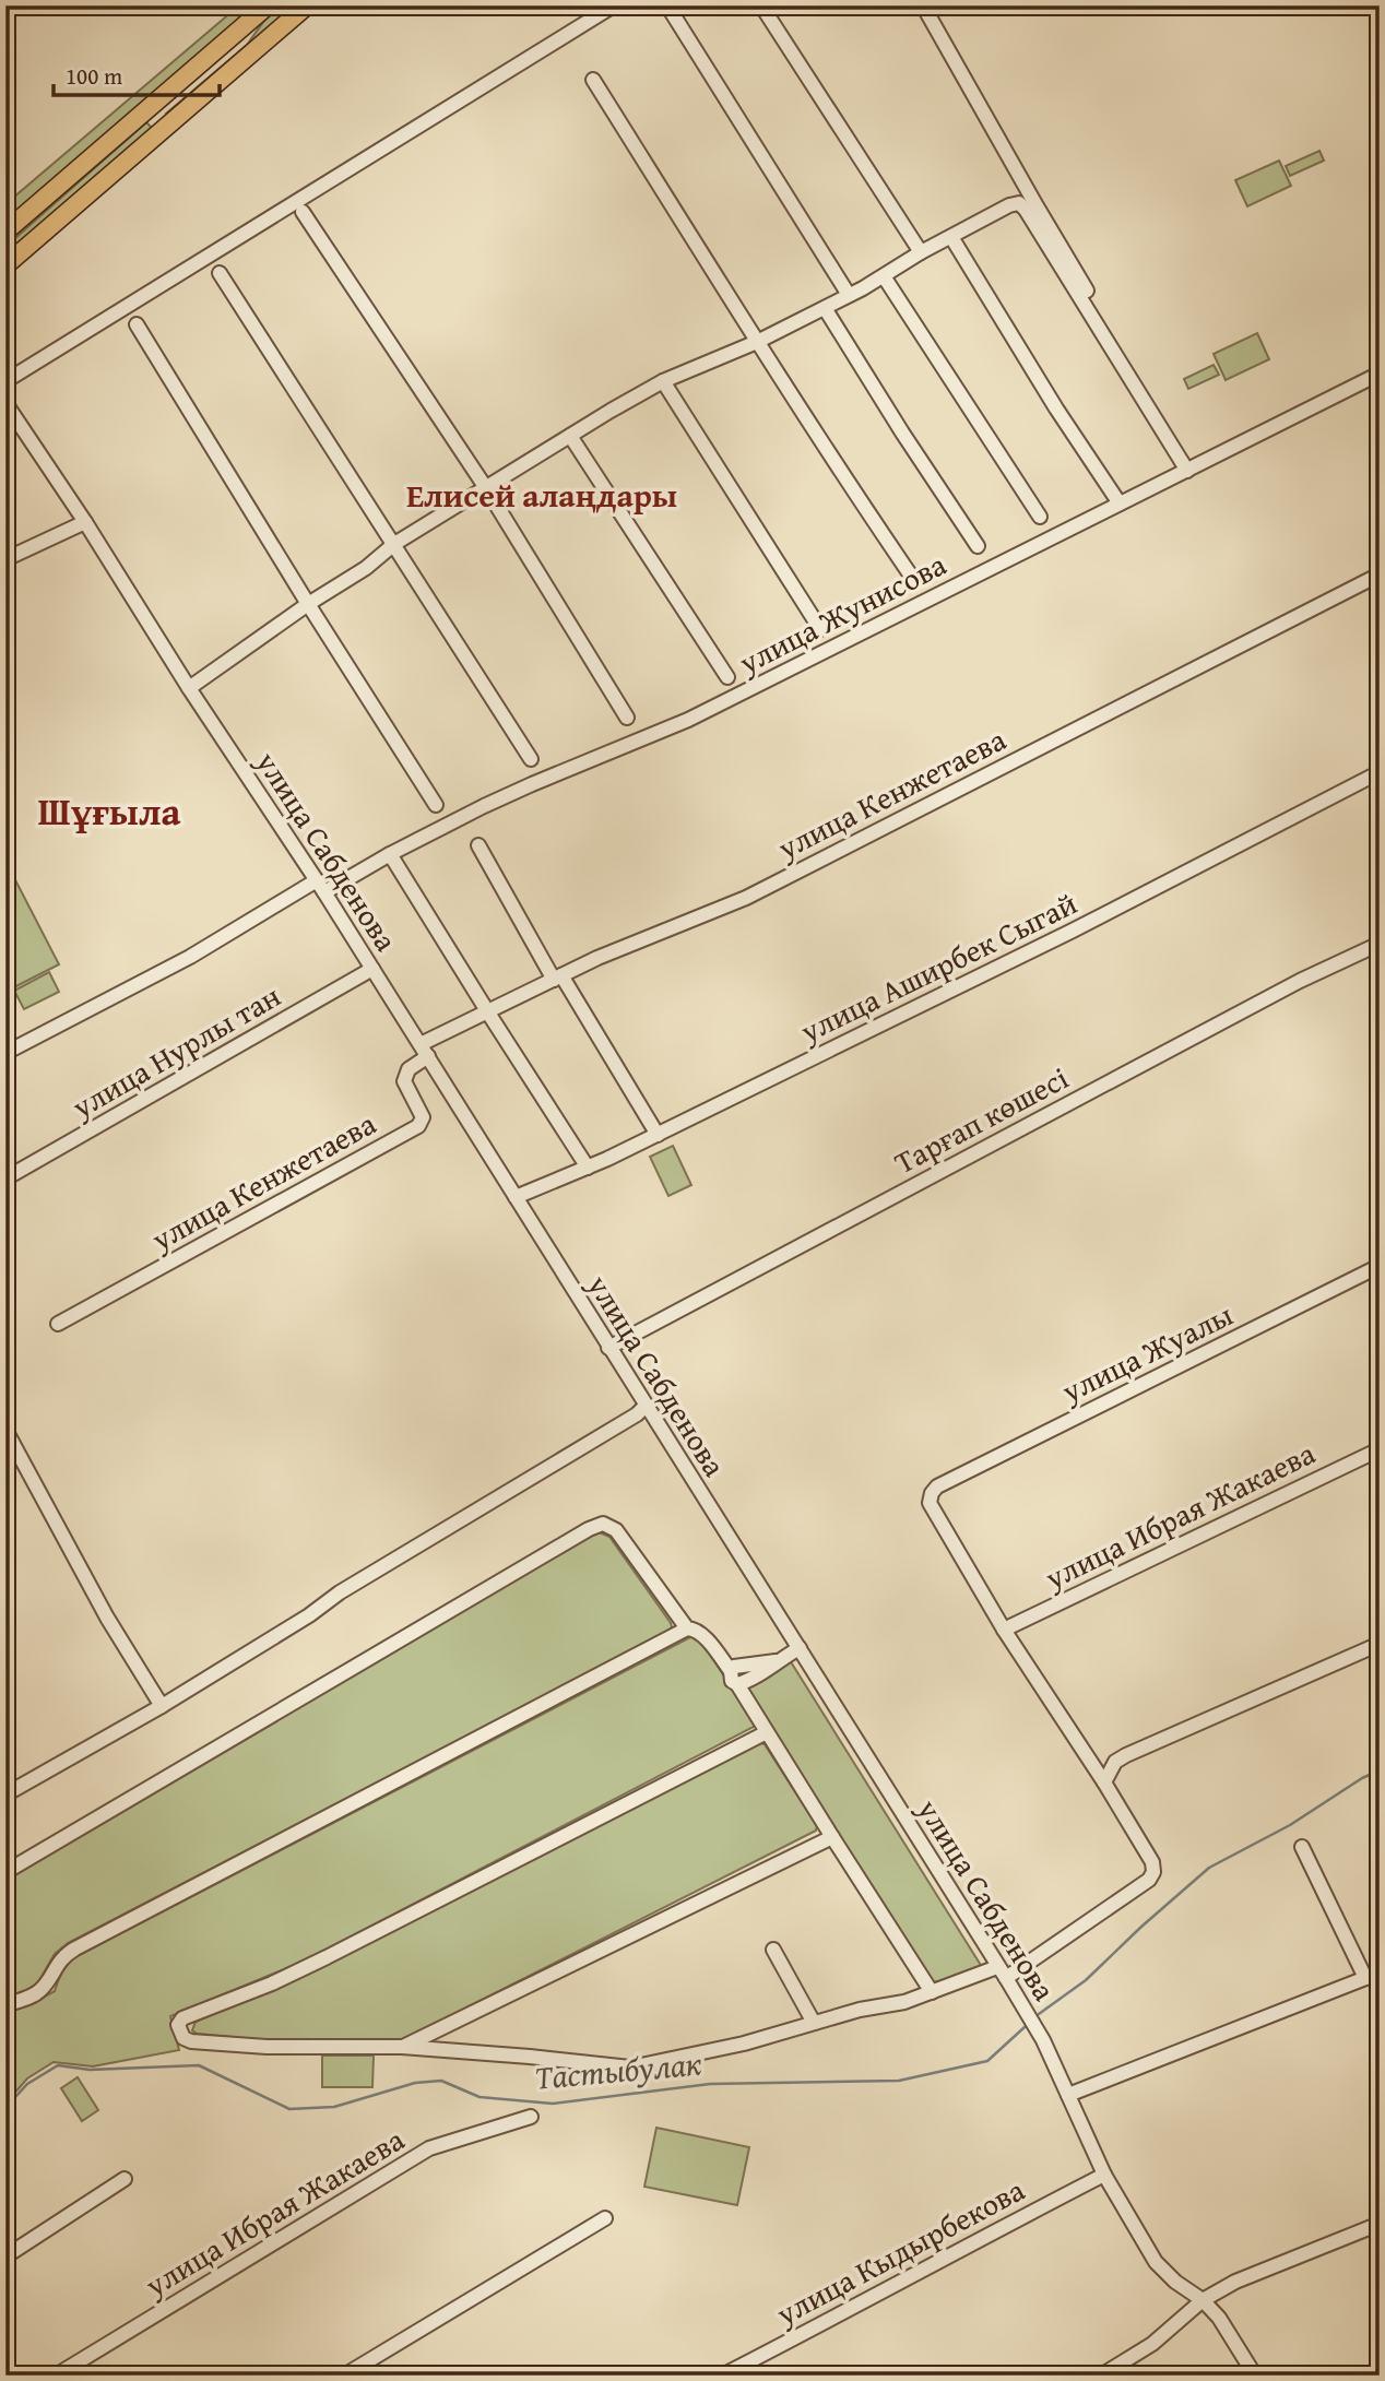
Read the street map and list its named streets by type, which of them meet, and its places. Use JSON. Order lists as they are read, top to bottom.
{
  "streets": {
    "street": [
      "улица Жунисова",
      "улица Кенжетаева",
      "улица Сабденова",
      "улица Аширбек Сыгай",
      "улица Нурлы тан",
      "Тарғап көшесі",
      "улица Жуалы",
      "улица Ибрая Жакаева",
      "улица Кыдырбекова"
    ]
  },
  "crossings": [
    ["улица Жунисова", "улица Сабденова"],
    ["улица Кенжетаева", "улица Сабденова"],
    ["улица Сабденова", "улица Аширбек Сыгай"],
    ["улица Сабденова", "улица Нурлы тан"],
    ["улица Сабденова", "Тарғап көшесі"],
    ["улица Сабденова", "улица Кыдырбекова"],
    ["улица Жуалы", "улица Ибрая Жакаева"]
  ],
  "districts": ["Елисей алаңдары", "Шұғыла"],
  "water": ["Тастыбулак"],
  "scale_bar": "100 m"
}
